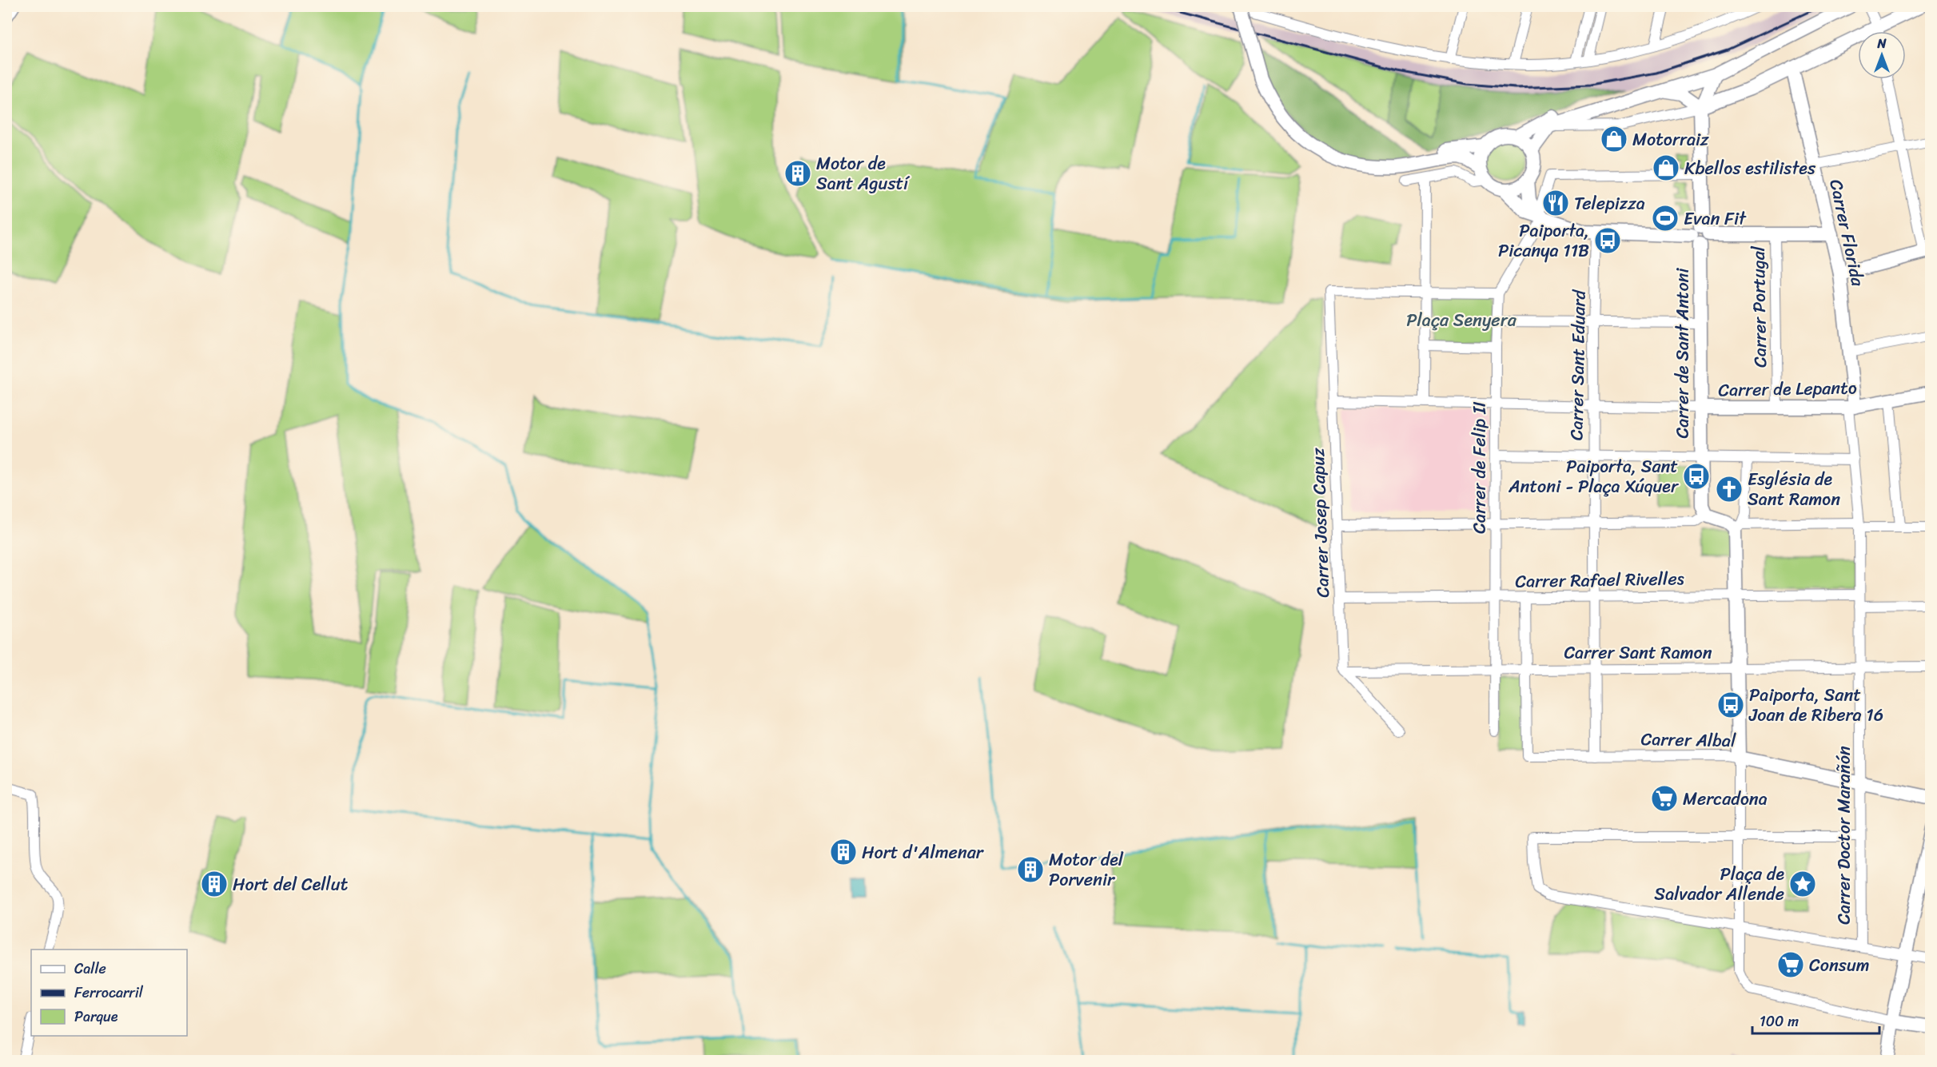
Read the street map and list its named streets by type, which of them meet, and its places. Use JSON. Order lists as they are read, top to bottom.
{
  "streets": {
    "street": [
      "Carrer Florida",
      "Carrer Portugal",
      "Carrer de Sant Antoni",
      "Carrer Sant Eduard",
      "Carrer de Lepanto",
      "Carrer de Felip II",
      "Carrer Josep Capuz",
      "Carrer Rafael Rivelles",
      "Carrer Sant Ramon",
      "Carrer Albal",
      "Carrer Doctor Marañón"
    ]
  },
  "crossings": [
    ["Carrer Florida", "Carrer de Lepanto"],
    ["Carrer Florida", "Carrer Doctor Marañón"],
    ["Carrer Portugal", "Carrer de Lepanto"],
    ["Carrer de Sant Antoni", "Carrer de Lepanto"],
    ["Carrer Sant Eduard", "Carrer Rafael Rivelles"],
    ["Carrer Sant Eduard", "Carrer Sant Ramon"],
    ["Carrer Sant Eduard", "Carrer Albal"],
    ["Carrer de Lepanto", "Carrer Doctor Marañón"],
    ["Carrer de Felip II", "Carrer Rafael Rivelles"],
    ["Carrer de Felip II", "Carrer Sant Ramon"],
    ["Carrer Josep Capuz", "Carrer Rafael Rivelles"],
    ["Carrer Josep Capuz", "Carrer Sant Ramon"],
    ["Carrer Rafael Rivelles", "Carrer Doctor Marañón"],
    ["Carrer Sant Ramon", "Carrer Albal"],
    ["Carrer Sant Ramon", "Carrer Doctor Marañón"],
    ["Carrer Albal", "Carrer Doctor Marañón"]
  ],
  "parks": ["Plaça Senyera"],
  "places": {
    "shop": ["Motorraiz", "Kbellos estilistes"],
    "building": [
      "Motor de Sant Agustí",
      "Hort d'Almenar",
      "Motor del Porvenir",
      "Hort del Cellut"
    ],
    "restaurant": ["Telepizza"],
    "sports": ["Evan Fit"],
    "bus stop": ["Paiporta, Picanya 11B", "Paiporta, Sant Antoni - Plaça Xúquer", "Paiporta, Sant Joan de Ribera 16"],
    "church": ["Església de Sant Ramon"],
    "supermarket": ["Mercadona", "Consum"],
    "place": ["Plaça de Salvador Allende"]
  },
  "legend": ["Calle", "Ferrocarril", "Parque"],
  "scale_bar": "100 m",
  "north": "top"
}
